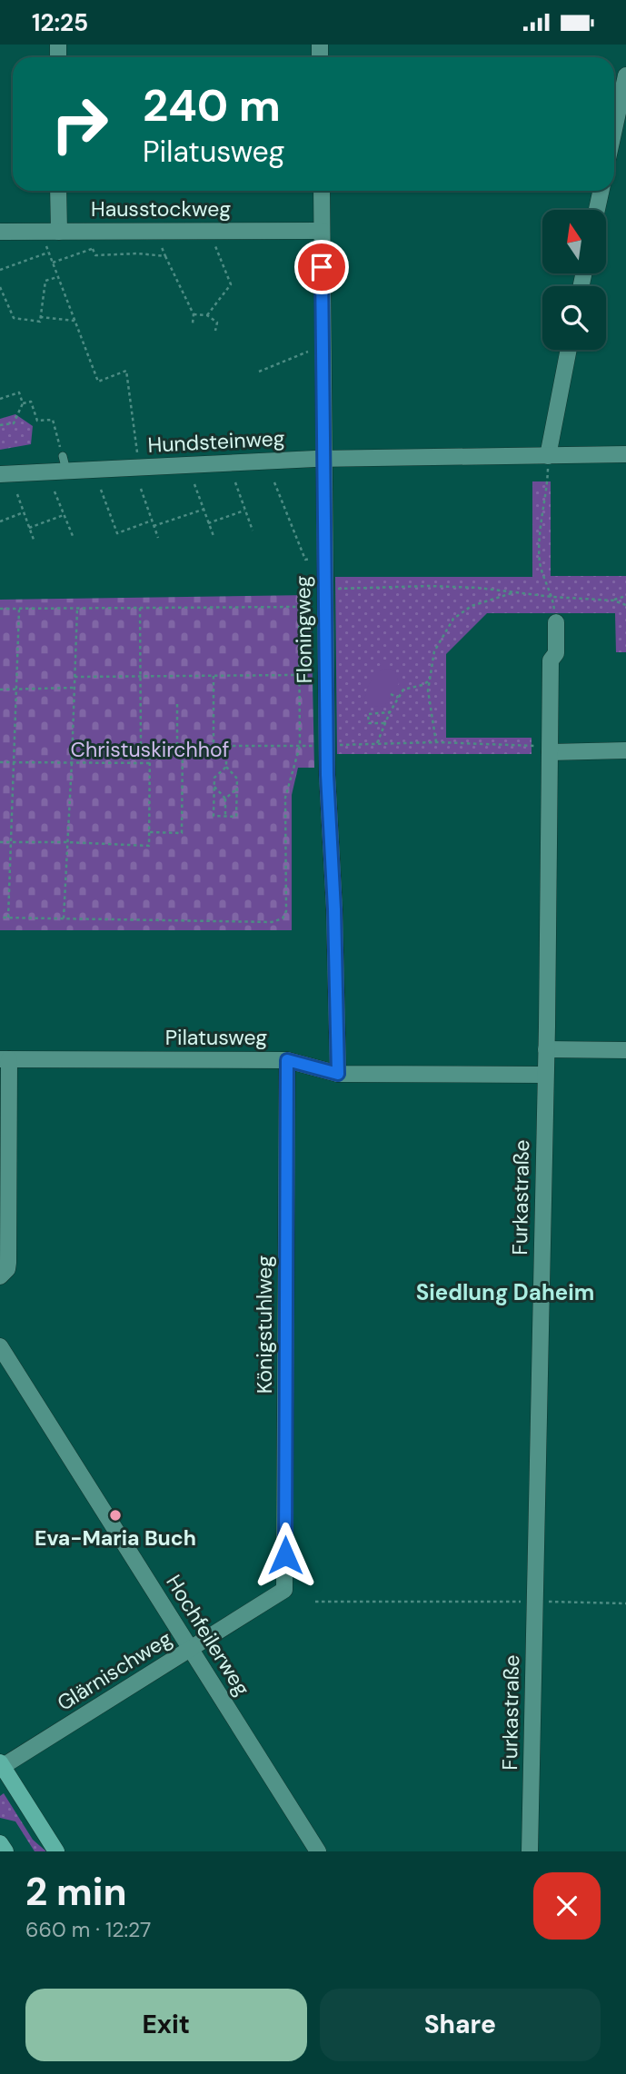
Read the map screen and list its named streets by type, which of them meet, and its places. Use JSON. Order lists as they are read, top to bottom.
{
  "streets": {
    "street": [
      "Hausstockweg",
      "Hundsteinweg",
      "Floningweg",
      "Pilatusweg",
      "Furkastraße",
      "Königstuhlweg",
      "Hochfeilerweg",
      "Glärnischweg"
    ]
  },
  "crossings": [
    ["Hausstockweg", "Floningweg"],
    ["Hundsteinweg", "Floningweg"],
    ["Floningweg", "Pilatusweg"],
    ["Pilatusweg", "Furkastraße"],
    ["Pilatusweg", "Königstuhlweg"],
    ["Königstuhlweg", "Glärnischweg"],
    ["Hochfeilerweg", "Glärnischweg"]
  ],
  "districts": ["Siedlung Daheim"],
  "parks": ["Christuskirchhof"],
  "places": ["Eva-Maria Buch"],
  "north": "top",
  "page": {
    "status": "12:25",
    "turn": ["240 m", "Pilatusweg"],
    "heading": ["2 min", "660 m · 12:27"],
    "buttons": ["Exit", "Share"]
  }
}
